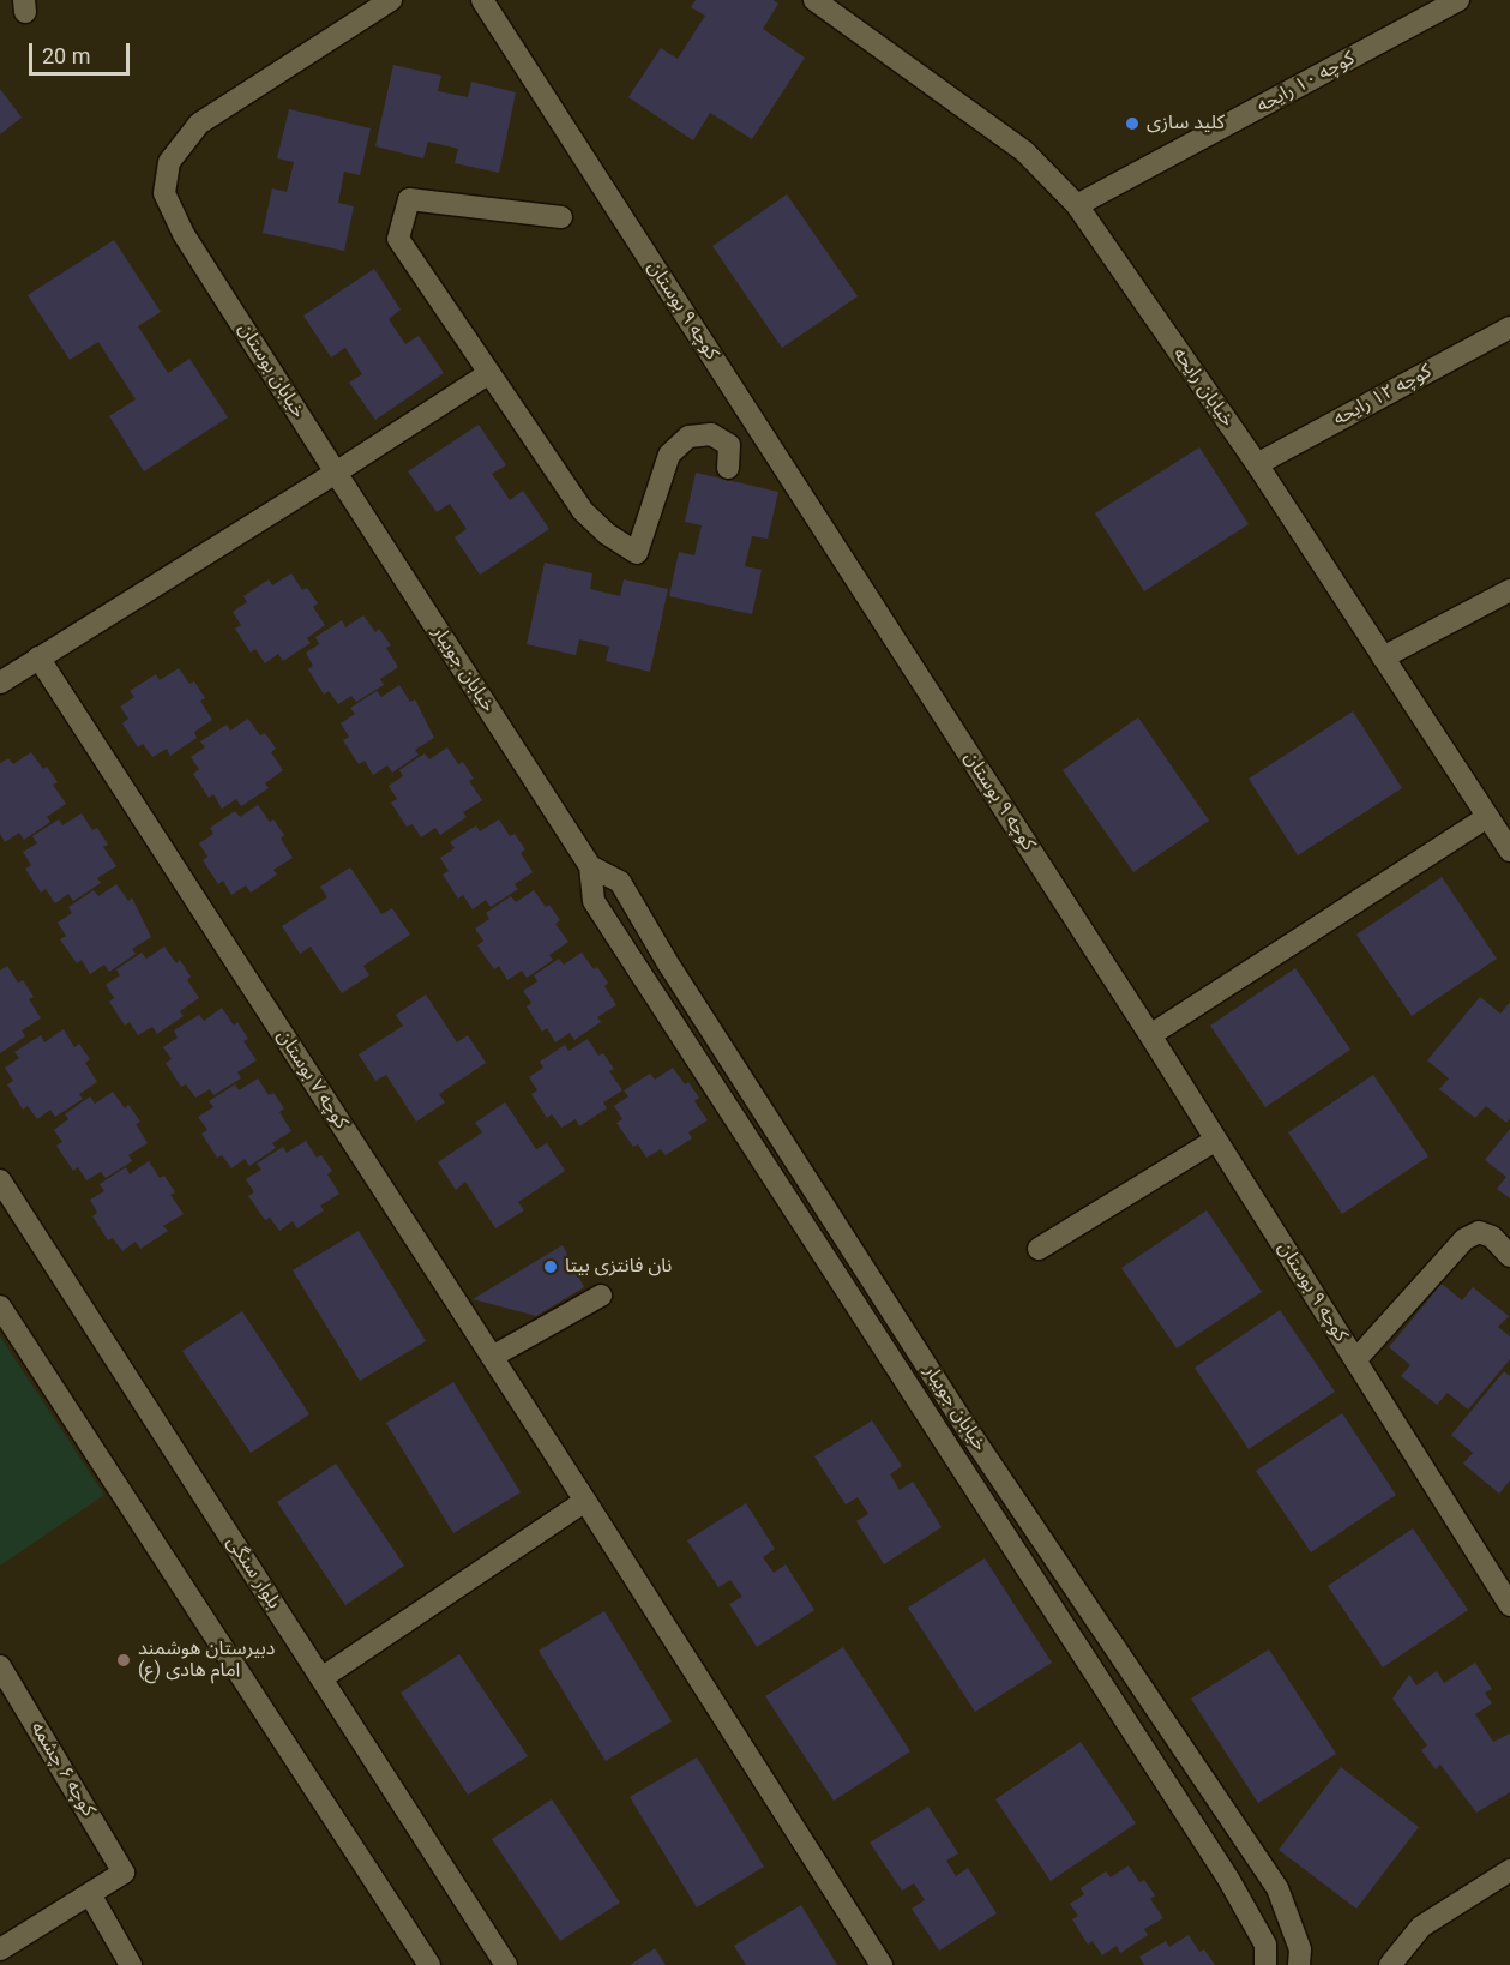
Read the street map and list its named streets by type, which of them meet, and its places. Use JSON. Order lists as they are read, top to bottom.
{
  "streets": {
    "street": [
      "کوچه ۱۰ رایحه",
      "کوچه ۹ بوستان",
      "خیابان بوستان",
      "خیابان رایحه",
      "کوچه ۱۲ رایحه",
      "خیابان جویبار",
      "کوچه ۷ بوستان",
      "بلوار سنگی",
      "کوچه ۶ چشمه"
    ]
  },
  "crossings": [
    ["کوچه ۱۰ رایحه", "خیابان رایحه"],
    ["خیابان بوستان", "خیابان جویبار"],
    ["خیابان رایحه", "کوچه ۱۲ رایحه"]
  ],
  "places": ["کلید سازی", "نان فانتزی بیتا", "دبیرستان هوشمند امام هادی (ع)"],
  "scale_bar": "20 m"
}
